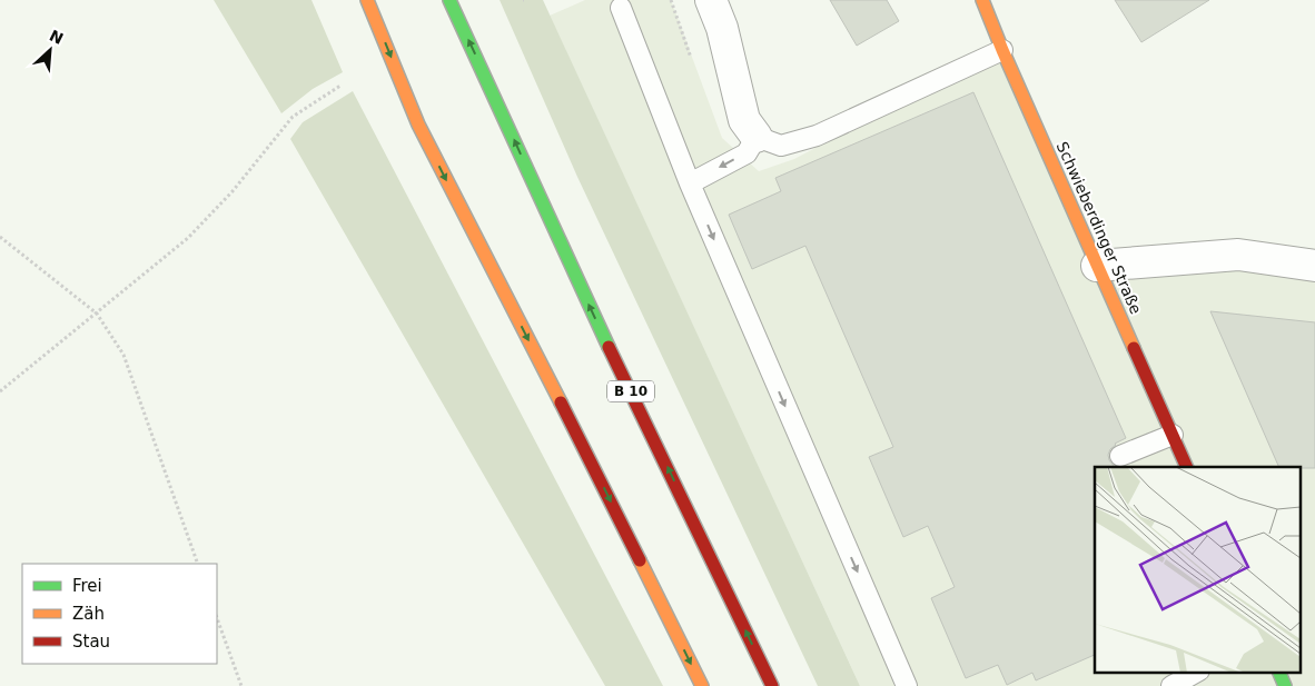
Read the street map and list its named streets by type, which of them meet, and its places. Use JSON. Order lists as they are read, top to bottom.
{
  "streets": {
    "main road": ["Schwieberdinger Straße", "B 10"]
  },
  "legend": ["Frei", "Zäh", "Stau"],
  "north": "top right"
}
